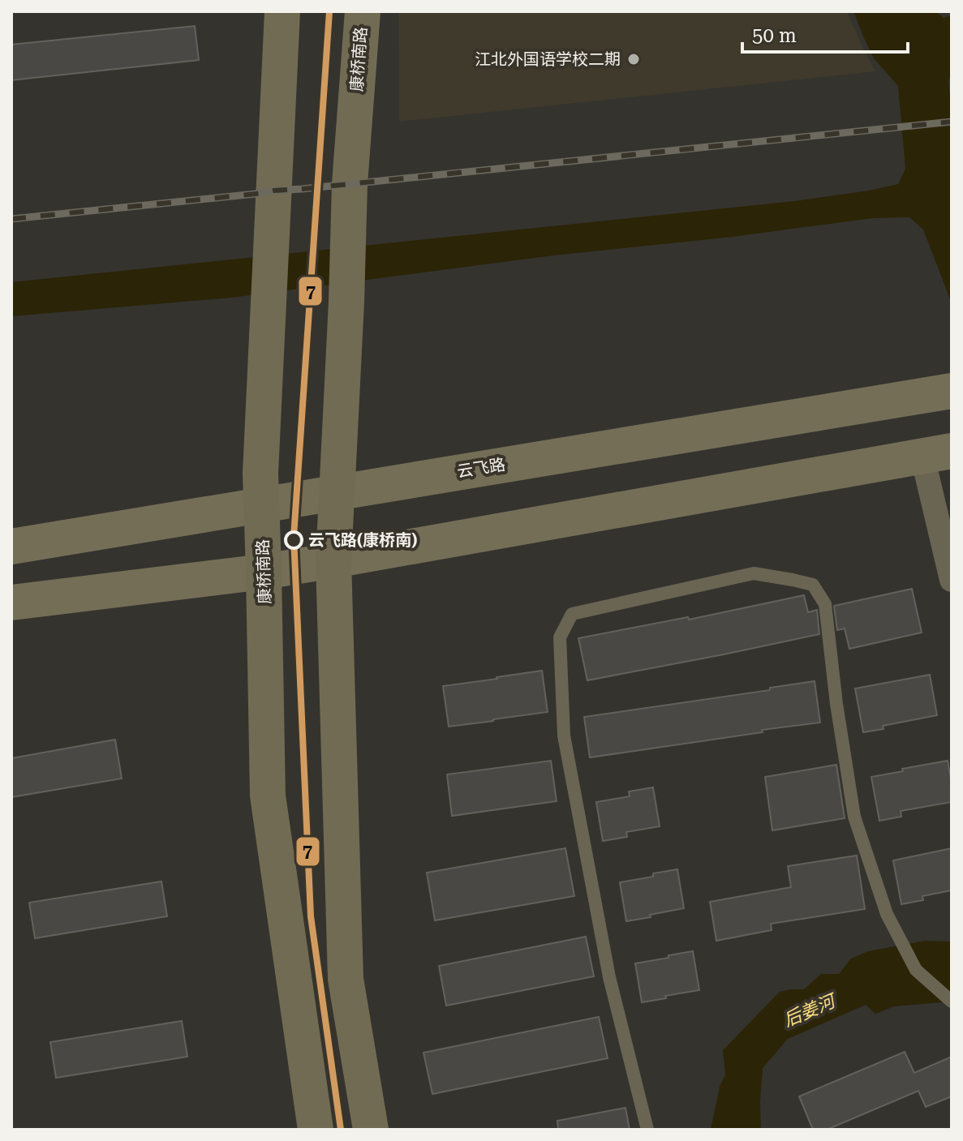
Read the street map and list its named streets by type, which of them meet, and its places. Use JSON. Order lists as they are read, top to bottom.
{
  "streets": {
    "main road": ["康桥南路", "云飞路"]
  },
  "crossings": [
    ["康桥南路", "云飞路"]
  ],
  "water": ["后姜河"],
  "places": ["江北外国语学校二期", "云飞路(康桥南)"],
  "lines": ["transit line 7"],
  "scale_bar": "50 m"
}
